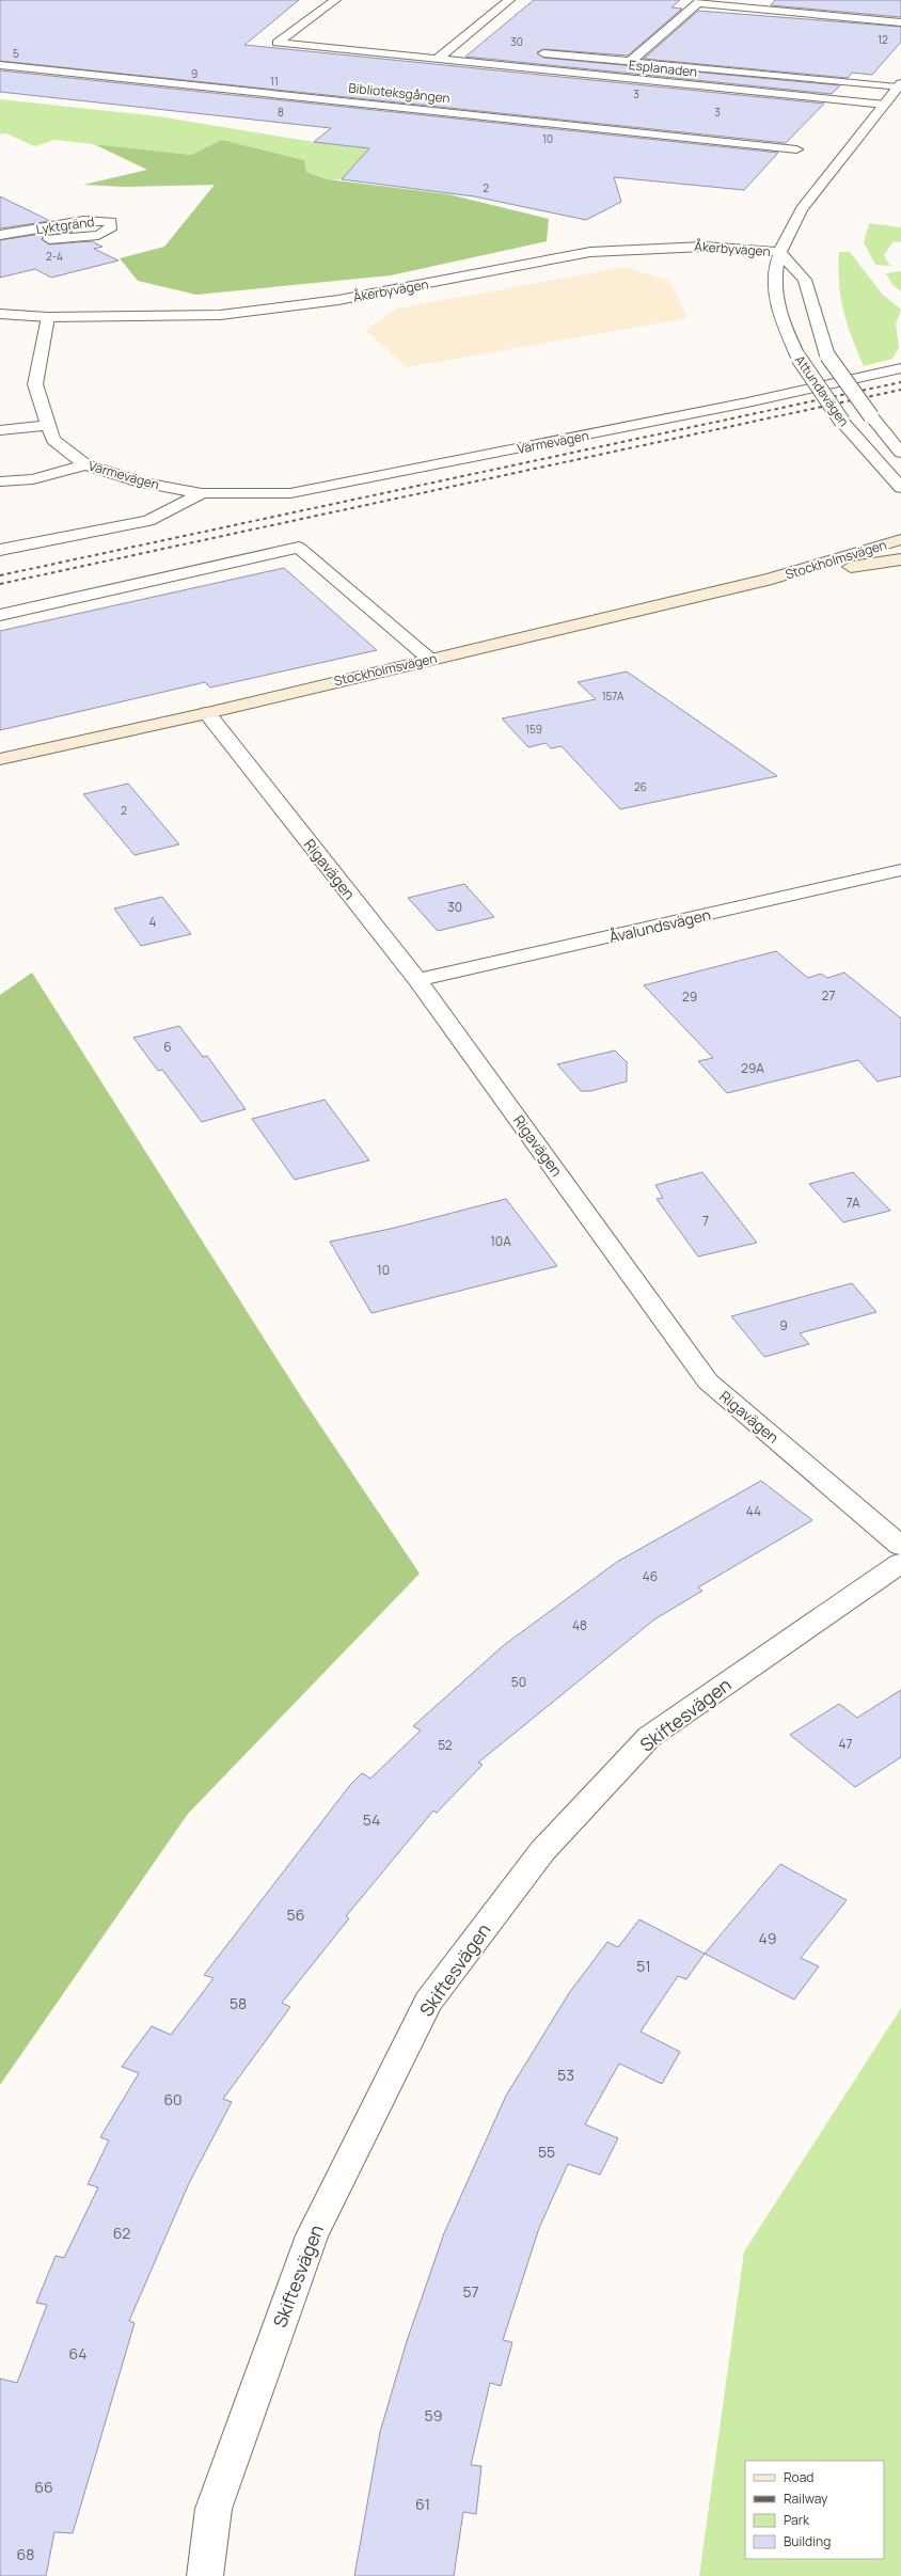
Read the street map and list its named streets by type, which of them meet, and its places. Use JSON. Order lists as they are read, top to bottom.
{
  "streets": {
    "main road": ["Stockholmsvägen"],
    "street": [
      "Esplanaden",
      "Biblioteksgången",
      "Lyktgränd",
      "Åkerbyvägen",
      "Attundavägen",
      "Värmevägen",
      "Rigavägen",
      "Åvalundsvägen",
      "Skiftesvägen"
    ]
  },
  "crossings": [
    ["Esplanaden", "Attundavägen"],
    ["Åkerbyvägen", "Attundavägen"],
    ["Åkerbyvägen", "Värmevägen"],
    ["Stockholmsvägen", "Rigavägen"],
    ["Rigavägen", "Åvalundsvägen"]
  ],
  "house_numbers": [
    "12",
    "30",
    "5",
    "9",
    "11",
    "3",
    "8",
    "3",
    "10",
    "2",
    "2-4",
    "157A",
    "159",
    "26",
    "2",
    "30",
    "4",
    "27",
    "29",
    "6",
    "29A",
    "7A",
    "7",
    "10A",
    "10",
    "9",
    "44",
    "46",
    "48",
    "50",
    "47",
    "52",
    "54",
    "56",
    "49",
    "51",
    "58",
    "53",
    "60",
    "55",
    "62",
    "57",
    "64",
    "59",
    "66",
    "61",
    "68"
  ],
  "legend": [
    "Road",
    "Railway",
    "Park",
    "Building"
  ]
}
